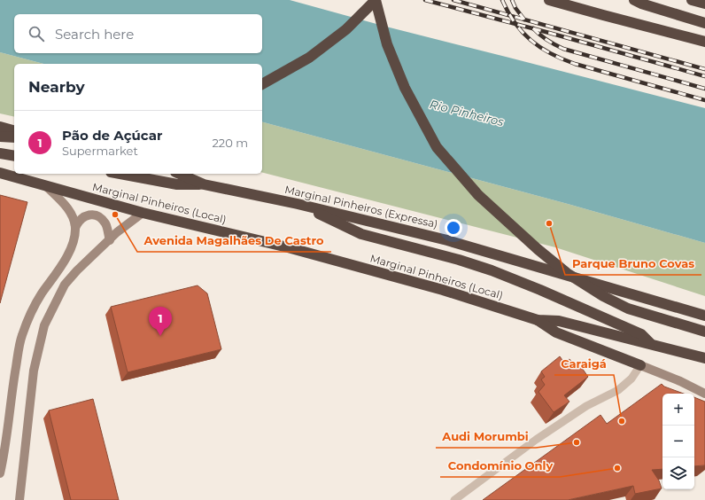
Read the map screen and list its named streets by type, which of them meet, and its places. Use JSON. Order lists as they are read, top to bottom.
{
  "streets": {
    "highway": ["Marginal Pinheiros (Local)", "Marginal Pinheiros (Expressa)"]
  },
  "water": ["Rio Pinheiros"],
  "places": [
    "Avenida Magalhães De Castro",
    "Parque Bruno Covas",
    "Caraigá",
    "Audi Morumbi",
    "Condomínio Only"
  ],
  "page": {
    "search": "Search here",
    "heading": "Nearby",
    "list": [
      {
        "mark": "1",
        "name": "Pão de Açúcar",
        "note": "Supermarket",
        "value": "220 m"
      }
    ],
    "pins": "1",
    "map_buttons": ["+", "−"]
  }
}
